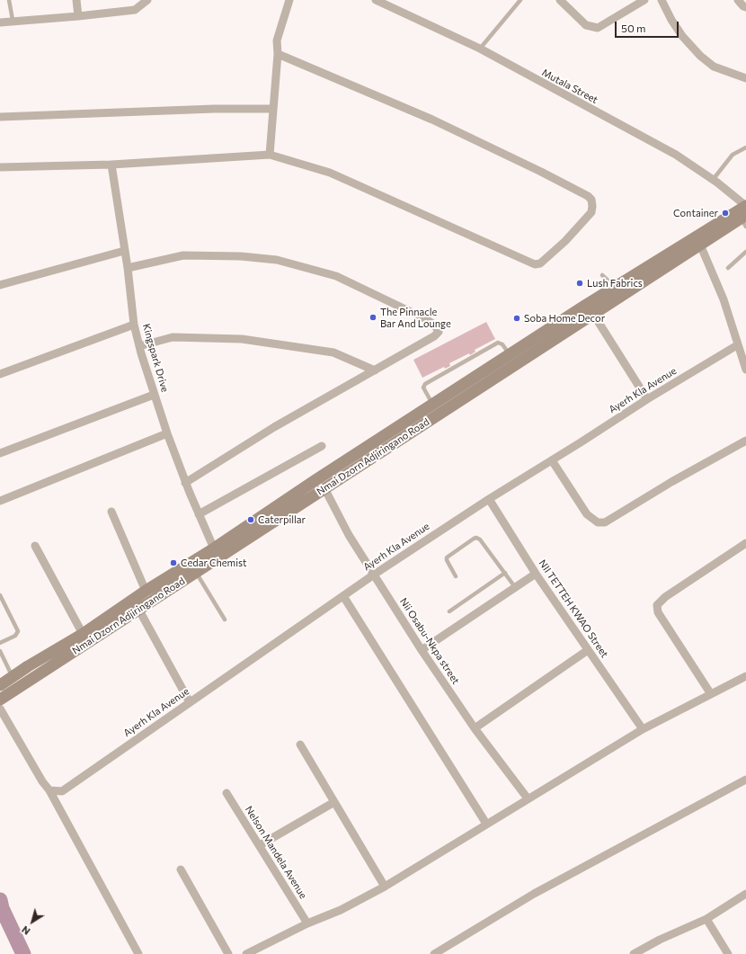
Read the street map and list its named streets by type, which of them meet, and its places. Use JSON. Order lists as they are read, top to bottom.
{
  "streets": {
    "main road": ["Nmai Dzorn Adjiringano Road"],
    "street": [
      "Mutala Street",
      "Kingspark Drive",
      "Ayerh Kla Avenue",
      "NII TETTEH KWAO Street",
      "Nii Osabu-Nkpa street",
      "Nelson Mandela Avenue"
    ]
  },
  "crossings": [
    ["Mutala Street", "Nmai Dzorn Adjiringano Road"],
    ["Kingspark Drive", "Nmai Dzorn Adjiringano Road"],
    ["Ayerh Kla Avenue", "NII TETTEH KWAO Street"],
    ["Ayerh Kla Avenue", "Nii Osabu-Nkpa street"],
    ["Nmai Dzorn Adjiringano Road", "Nii Osabu-Nkpa street"]
  ],
  "places": [
    "Container",
    "Lush Fabrics",
    "The Pinnacle Bar And Lounge",
    "Soba Home Decor",
    "Caterpillar",
    "Cedar Chemist"
  ],
  "scale_bar": "50 m",
  "north": "bottom left"
}
